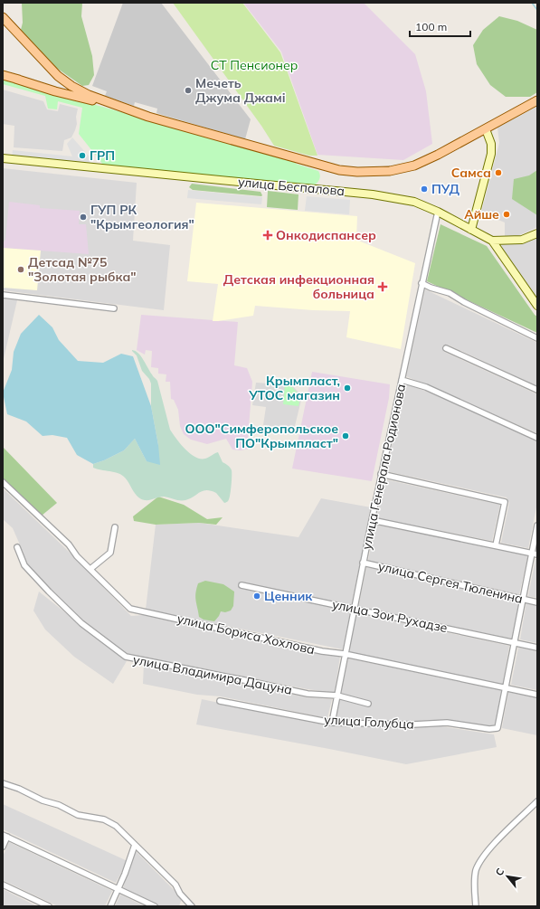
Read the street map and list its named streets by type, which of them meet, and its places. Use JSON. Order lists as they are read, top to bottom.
{
  "streets": {
    "main road": ["улица Беспалова"],
    "street": [
      "улица Генерала Родионова",
      "улица Сергея Тюленина",
      "улица Зои Рухадзе",
      "улица Бориса Хохлова",
      "улица Владимира Дацуна",
      "улица Голубца"
    ]
  },
  "crossings": [
    ["улица Беспалова", "улица Генерала Родионова"],
    ["улица Генерала Родионова", "улица Сергея Тюленина"],
    ["улица Генерала Родионова", "улица Зои Рухадзе"],
    ["улица Генерала Родионова", "улица Бориса Хохлова"],
    ["улица Генерала Родионова", "улица Владимира Дацуна"],
    ["улица Генерала Родионова", "улица Голубца"],
    ["улица Бориса Хохлова", "улица Голубца"]
  ],
  "parks": ["СТ Пенсионер"],
  "places": {
    "other": [
      "Мечеть Джума Джамі",
      "ГРП",
      "Самса",
      "ПУД",
      "Айше",
      "ГУП РК \"Крымгеология\"",
      "Детсад №75 \"Золотая рыбка\"",
      "Крымпласт, УТОС магазин",
      "ООО\"Симферопольское ПО\"Крымпласт\"",
      "Ценник"
    ],
    "health": ["Онкодиспансер", "Детская инфекционная больница"]
  },
  "scale_bar": "100 m",
  "north": "top left"
}
